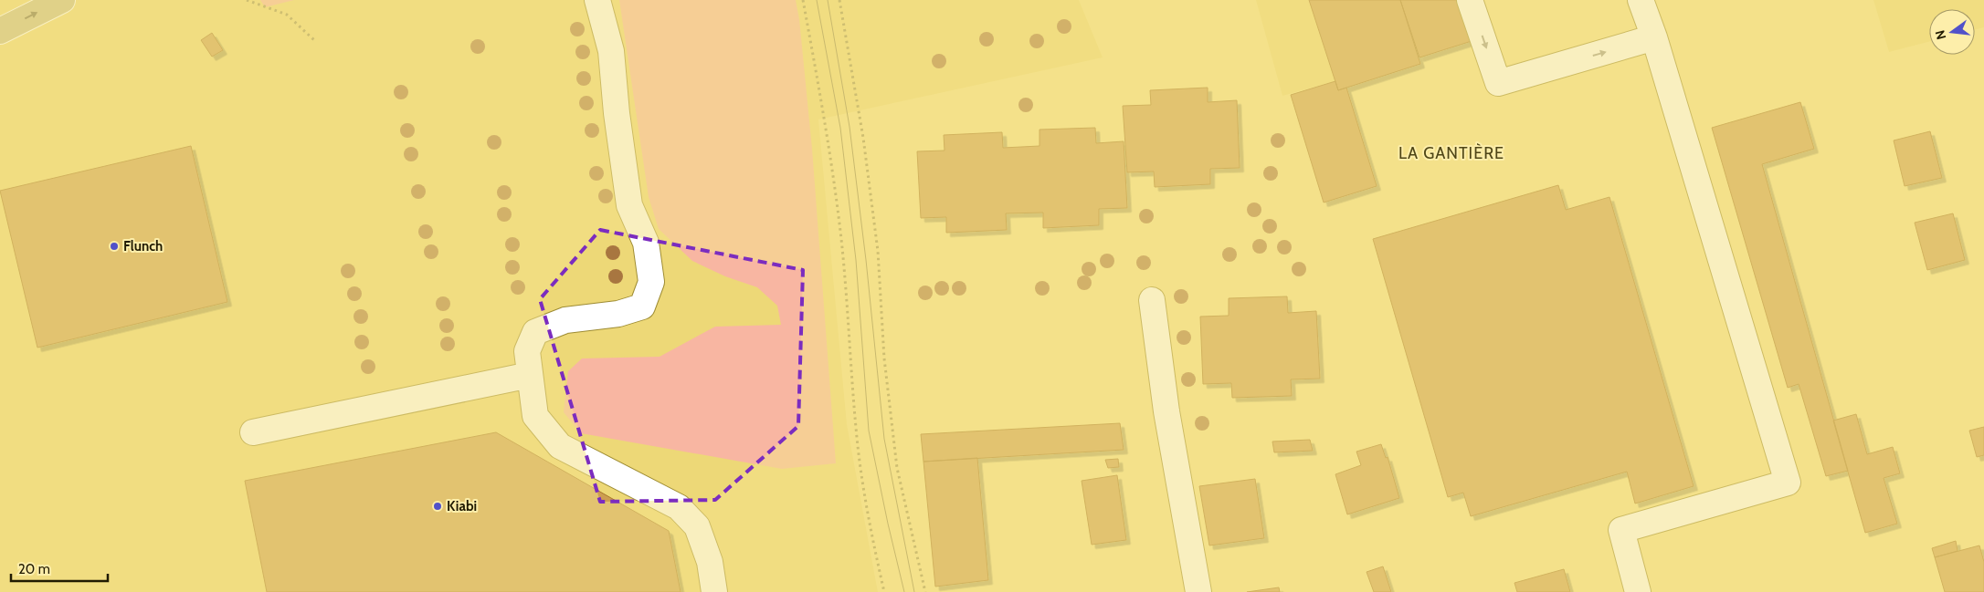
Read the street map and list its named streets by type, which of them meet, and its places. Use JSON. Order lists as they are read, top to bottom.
{
  "districts": ["LA GANTIÈRE"],
  "places": ["Flunch", "Kiabi"],
  "scale_bar": "20 m",
  "north": "left"
}
